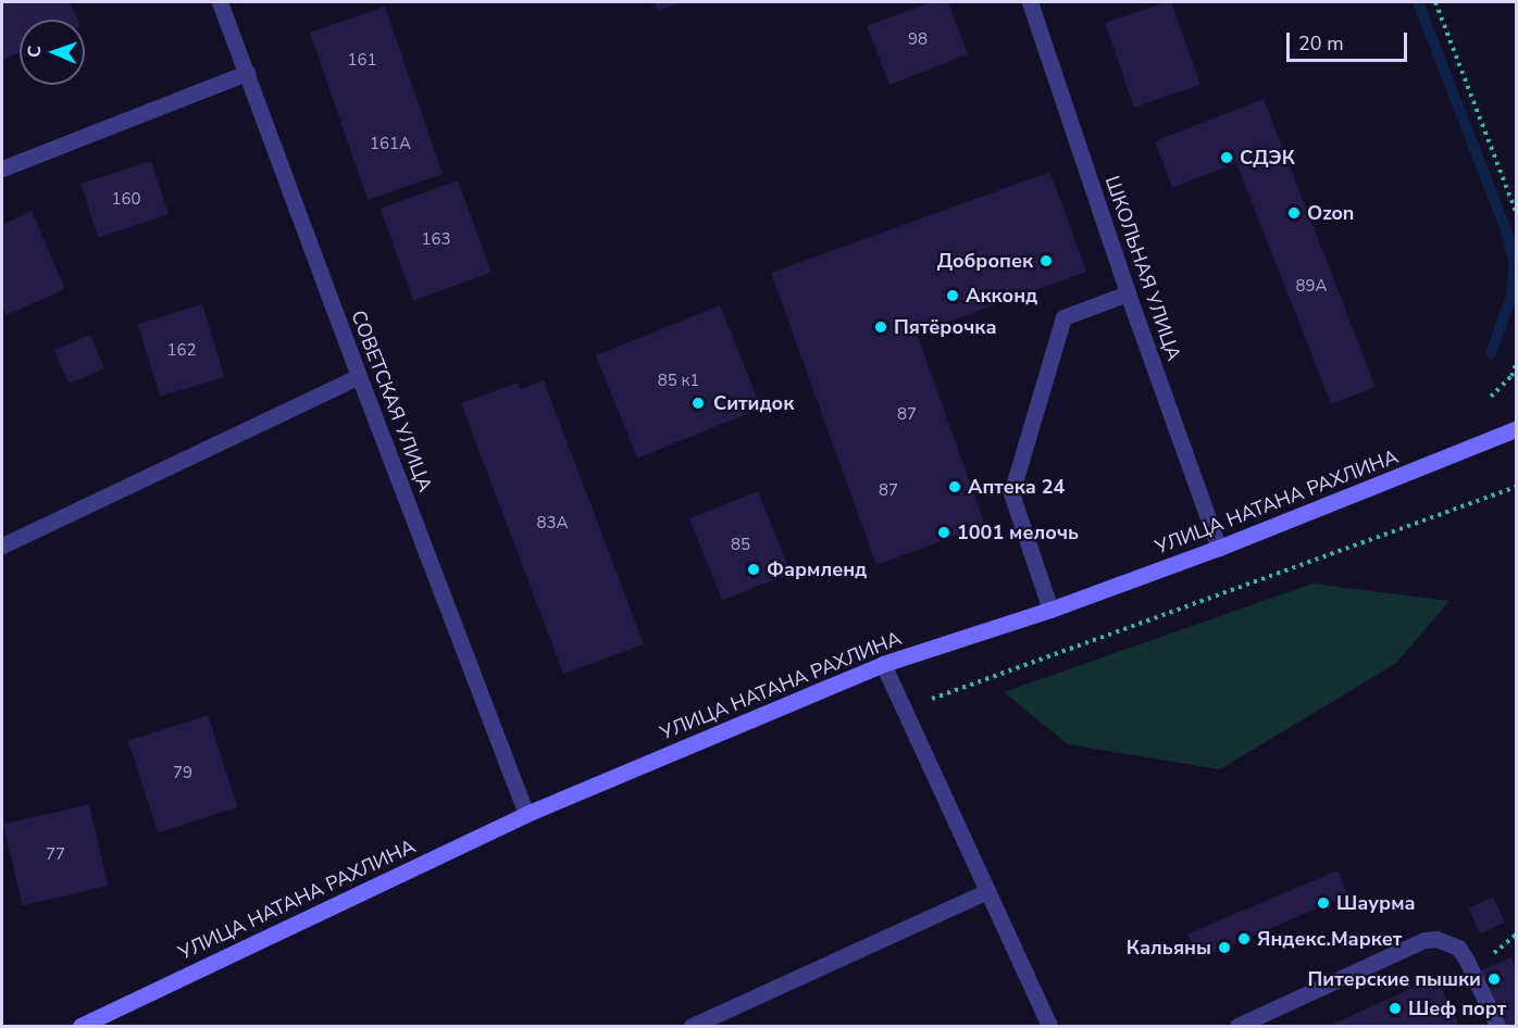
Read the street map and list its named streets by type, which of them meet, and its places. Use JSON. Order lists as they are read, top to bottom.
{
  "streets": {
    "street": ["ШКОЛЬНАЯ УЛИЦА", "СОВЕТСКАЯ УЛИЦА", "УЛИЦА НАТАНА РАХЛИНА"]
  },
  "crossings": [
    ["ШКОЛЬНАЯ УЛИЦА", "УЛИЦА НАТАНА РАХЛИНА"],
    ["СОВЕТСКАЯ УЛИЦА", "УЛИЦА НАТАНА РАХЛИНА"]
  ],
  "places": [
    "СДЭК",
    "Ozon",
    "Добропек",
    "Акконд",
    "Пятёрочка",
    "Ситидок",
    "Аптека 24",
    "1001 мелочь",
    "Фармленд",
    "Шаурма",
    "Яндекс.Маркет",
    "Кальяны",
    "Питерские пышки",
    "Шеф порт"
  ],
  "house_numbers": [
    "98",
    "161",
    "161А",
    "160",
    "163",
    "89А",
    "162",
    "85 к1",
    "87",
    "87",
    "83А",
    "85",
    "79",
    "77"
  ],
  "scale_bar": "20 m",
  "north": "left"
}
